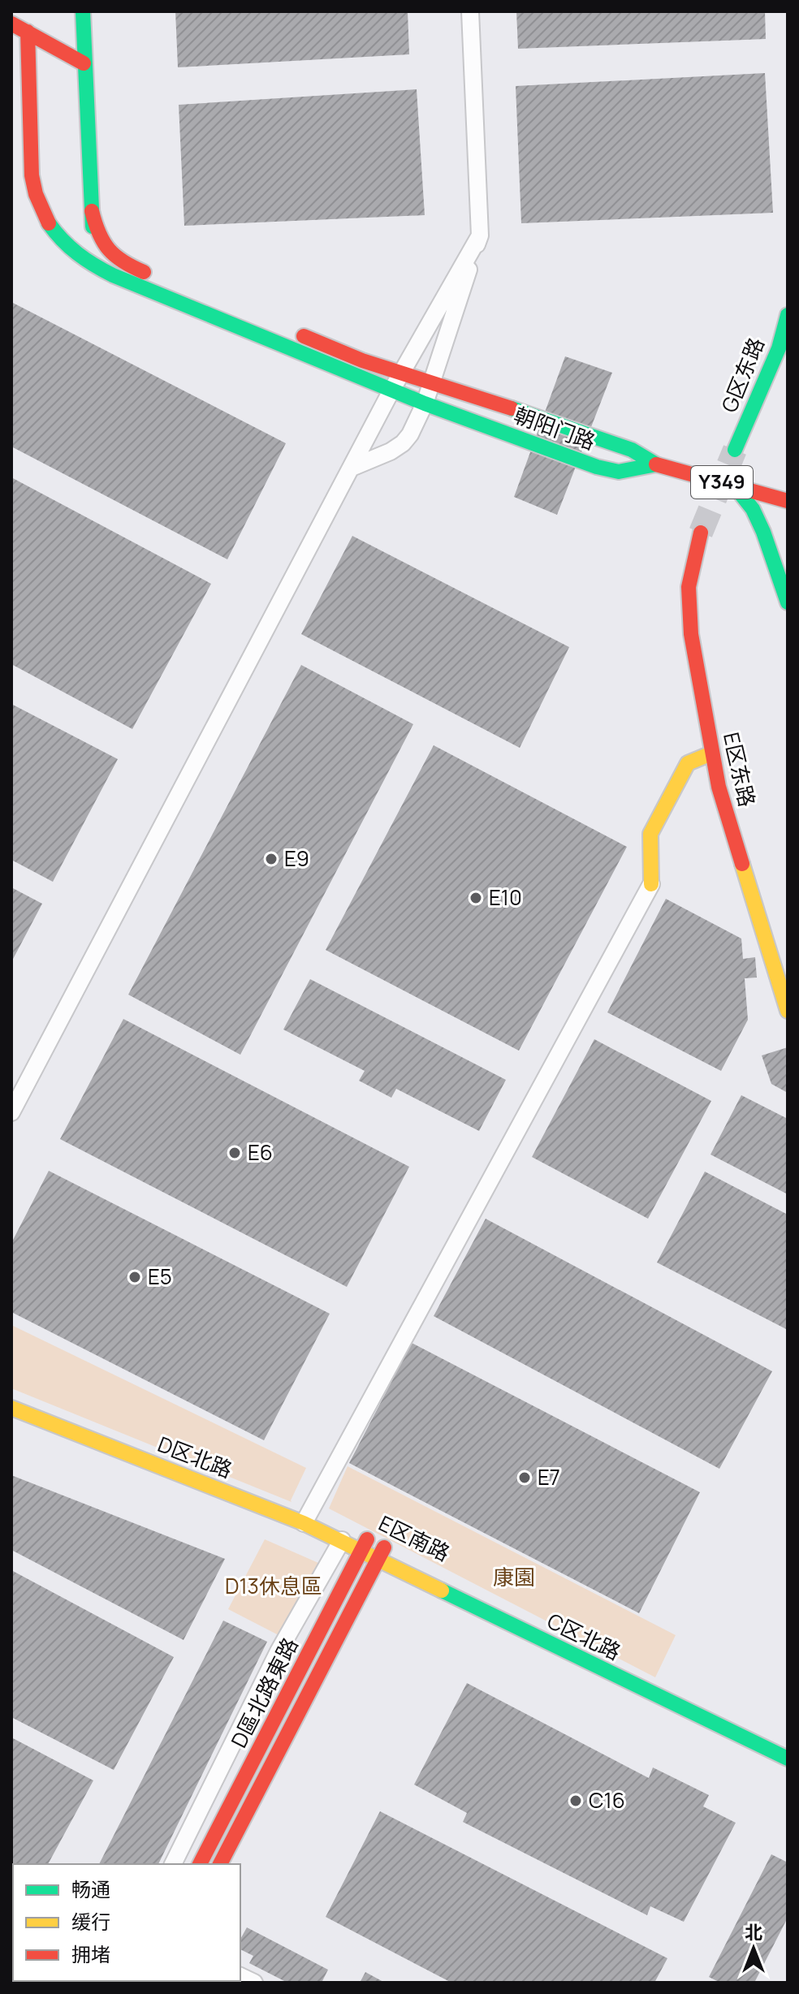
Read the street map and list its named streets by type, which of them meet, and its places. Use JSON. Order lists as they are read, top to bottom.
{
  "streets": {
    "main road": [
      "G区东路",
      "朝阳门路",
      "Y349",
      "E区东路",
      "D区北路",
      "E区南路",
      "C区北路",
      "D區北路東路"
    ]
  },
  "crossings": [
    ["朝阳门路", "Y349"],
    ["D区北路", "E区南路"],
    ["D区北路", "D區北路東路"],
    ["E区南路", "C区北路"],
    ["E区南路", "D區北路東路"]
  ],
  "parks": ["康園", "D13休息區"],
  "places": [
    "E9",
    "E10",
    "E6",
    "E5",
    "E7",
    "C16"
  ],
  "legend": ["畅通", "缓行", "拥堵"],
  "north": "top"
}
